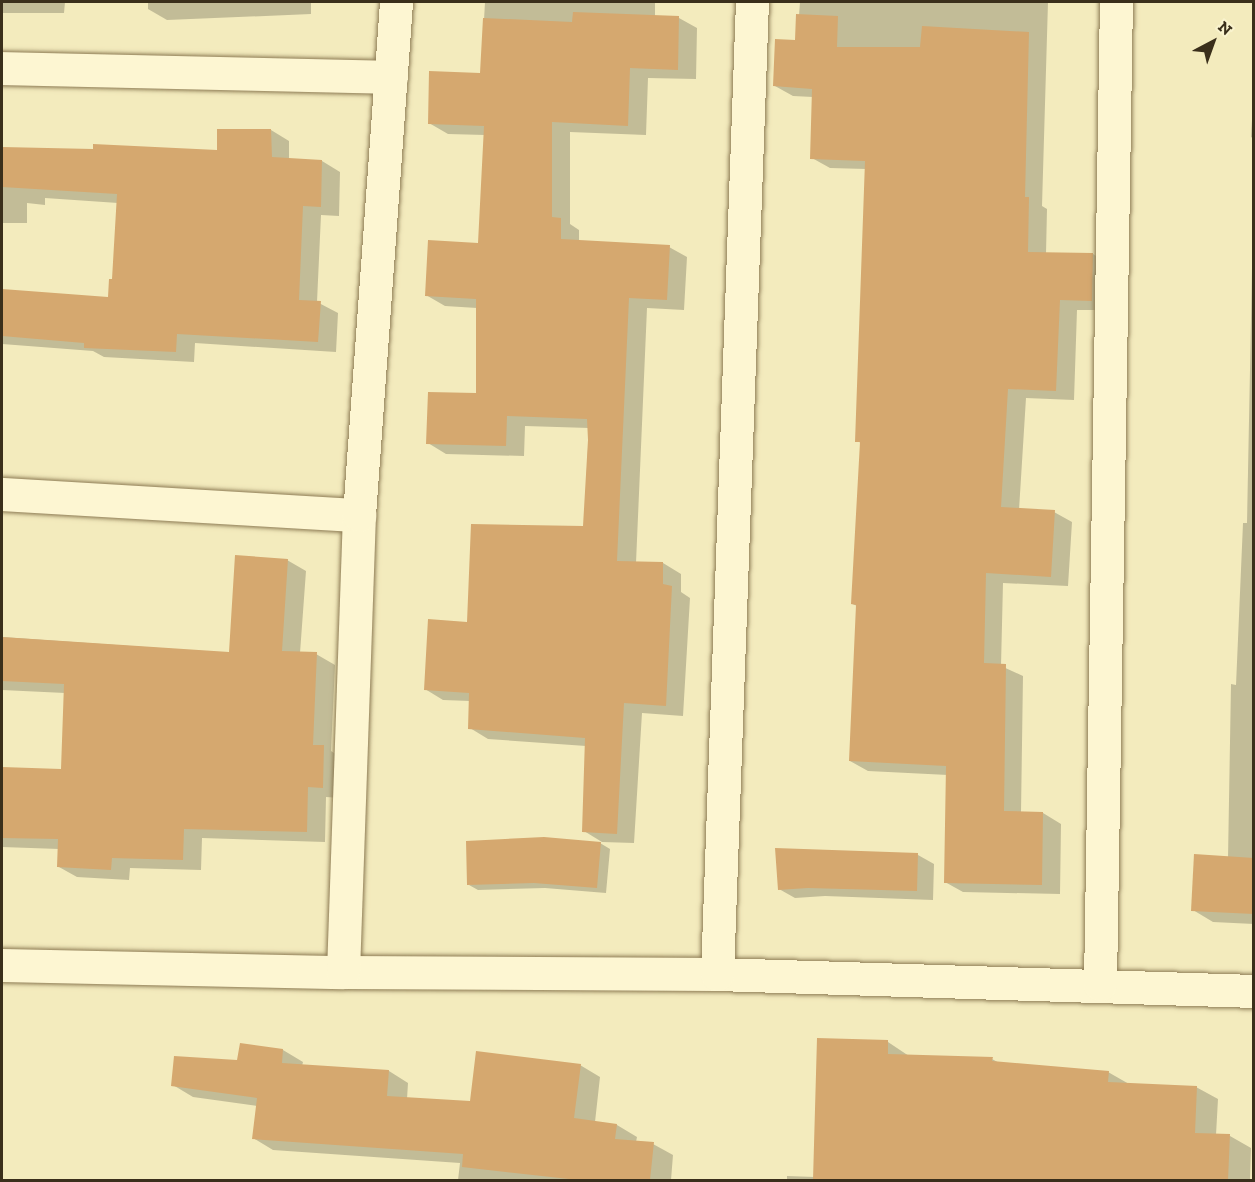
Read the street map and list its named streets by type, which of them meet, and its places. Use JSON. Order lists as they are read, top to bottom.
{
  "north": "top right"
}
